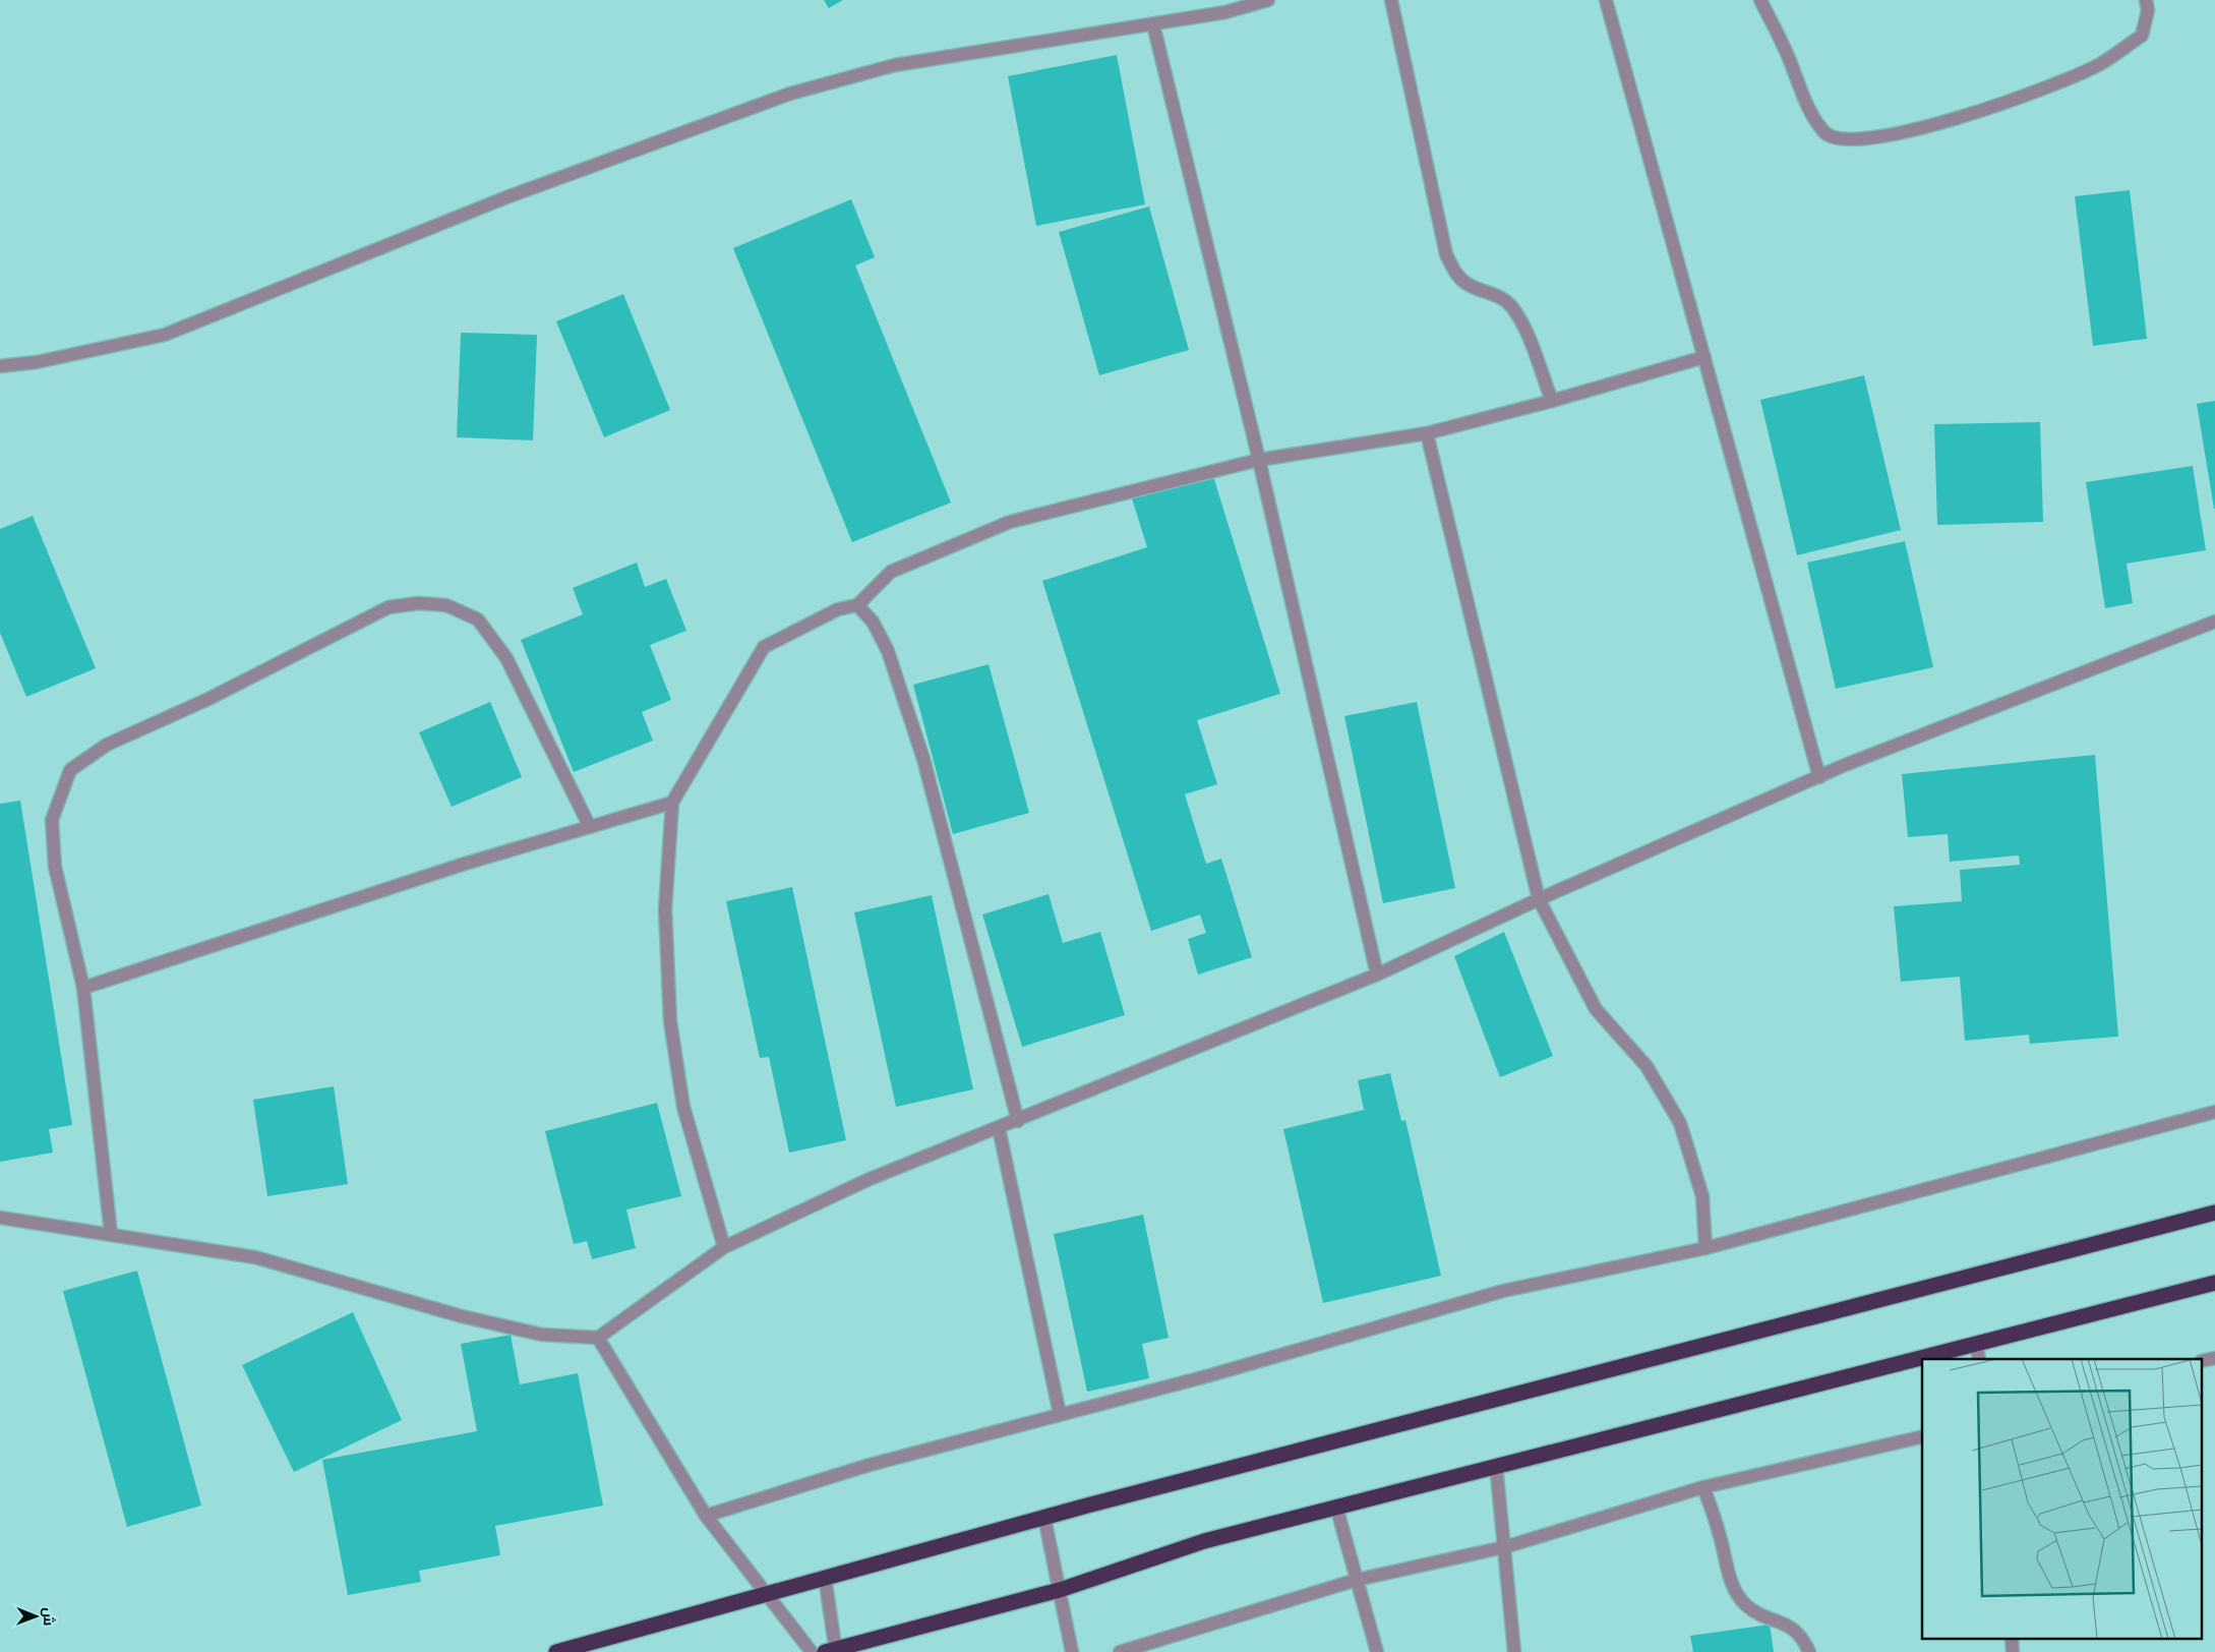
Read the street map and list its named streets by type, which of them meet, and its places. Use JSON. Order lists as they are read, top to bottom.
{
  "north": "right"
}
